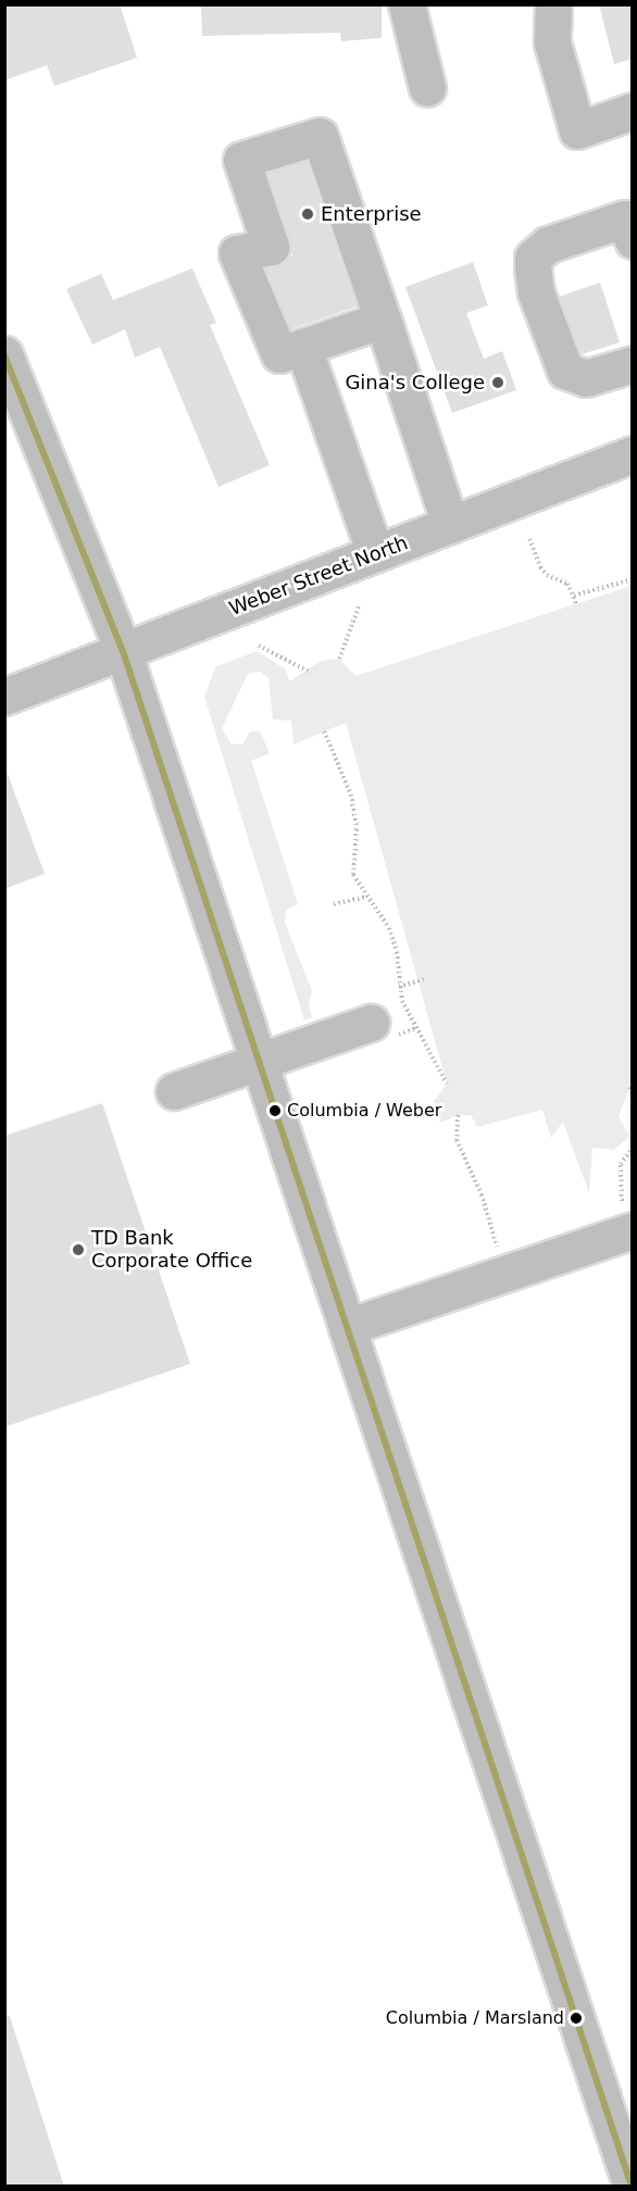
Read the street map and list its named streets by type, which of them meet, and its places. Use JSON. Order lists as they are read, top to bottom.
{
  "streets": {
    "main road": ["Weber Street North"]
  },
  "places": [
    "Enterprise",
    "Gina's College",
    "Columbia / Weber",
    "TD Bank Corporate Office",
    "Columbia / Marsland"
  ]
}
